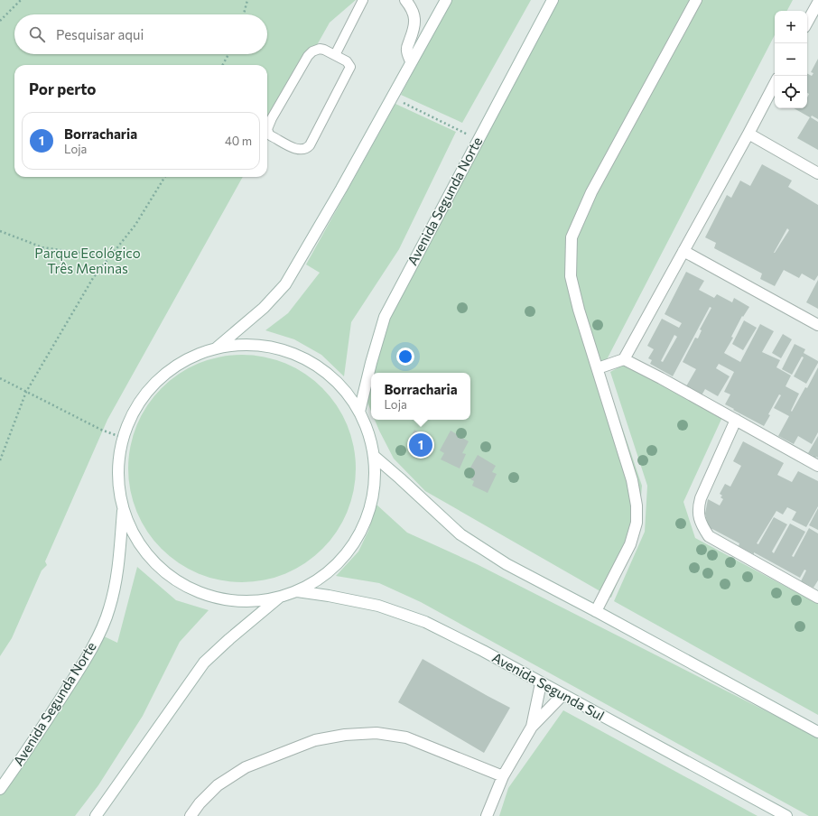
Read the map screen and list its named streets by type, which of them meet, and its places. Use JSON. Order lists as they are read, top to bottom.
{
  "streets": {
    "main road": ["Avenida Segunda Norte", "Avenida Segunda Sul"]
  },
  "parks": ["Parque Ecológico Três Meninas"],
  "page": {
    "map_buttons": ["+", "−"],
    "search": "Pesquisar aqui",
    "heading": "Por perto",
    "list": [
      {
        "mark": "1",
        "name": "Borracharia",
        "note": "Loja",
        "value": "40 m"
      }
    ],
    "popup": ["Borracharia", "Loja"],
    "pins": "1"
  }
}
